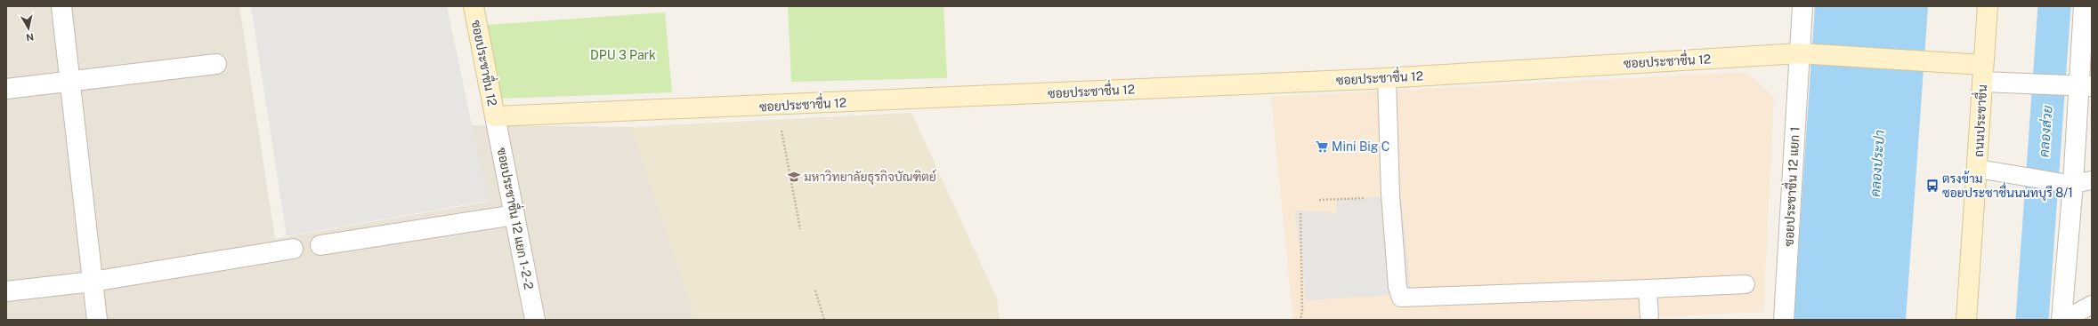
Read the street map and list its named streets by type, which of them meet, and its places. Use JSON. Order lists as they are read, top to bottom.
{
  "streets": {
    "main road": ["ซอยประชาชื่น 12", "ถนนประชาชื่น"],
    "street": ["ซอยประชาชื่น 12 แยก 1", "ซอยประชาชื่น 12 แยก 1-2-2"]
  },
  "crossings": [
    ["ซอยประชาชื่น 12", "ถนนประชาชื่น"],
    ["ซอยประชาชื่น 12", "ซอยประชาชื่น 12 แยก 1"],
    ["ซอยประชาชื่น 12", "ซอยประชาชื่น 12 แยก 1-2-2"]
  ],
  "water": ["คลองส่วย", "คลองประปา"],
  "parks": ["DPU 3 Park"],
  "places": {
    "supermarket": ["Mini Big C"],
    "school or university": ["มหาวิทยาลัยธุรกิจบัณฑิตย์"],
    "bus stop": ["ตรงข้าม ซอยประชาชื่นนนทบุรี 8/1"]
  },
  "north": "bottom"
}
